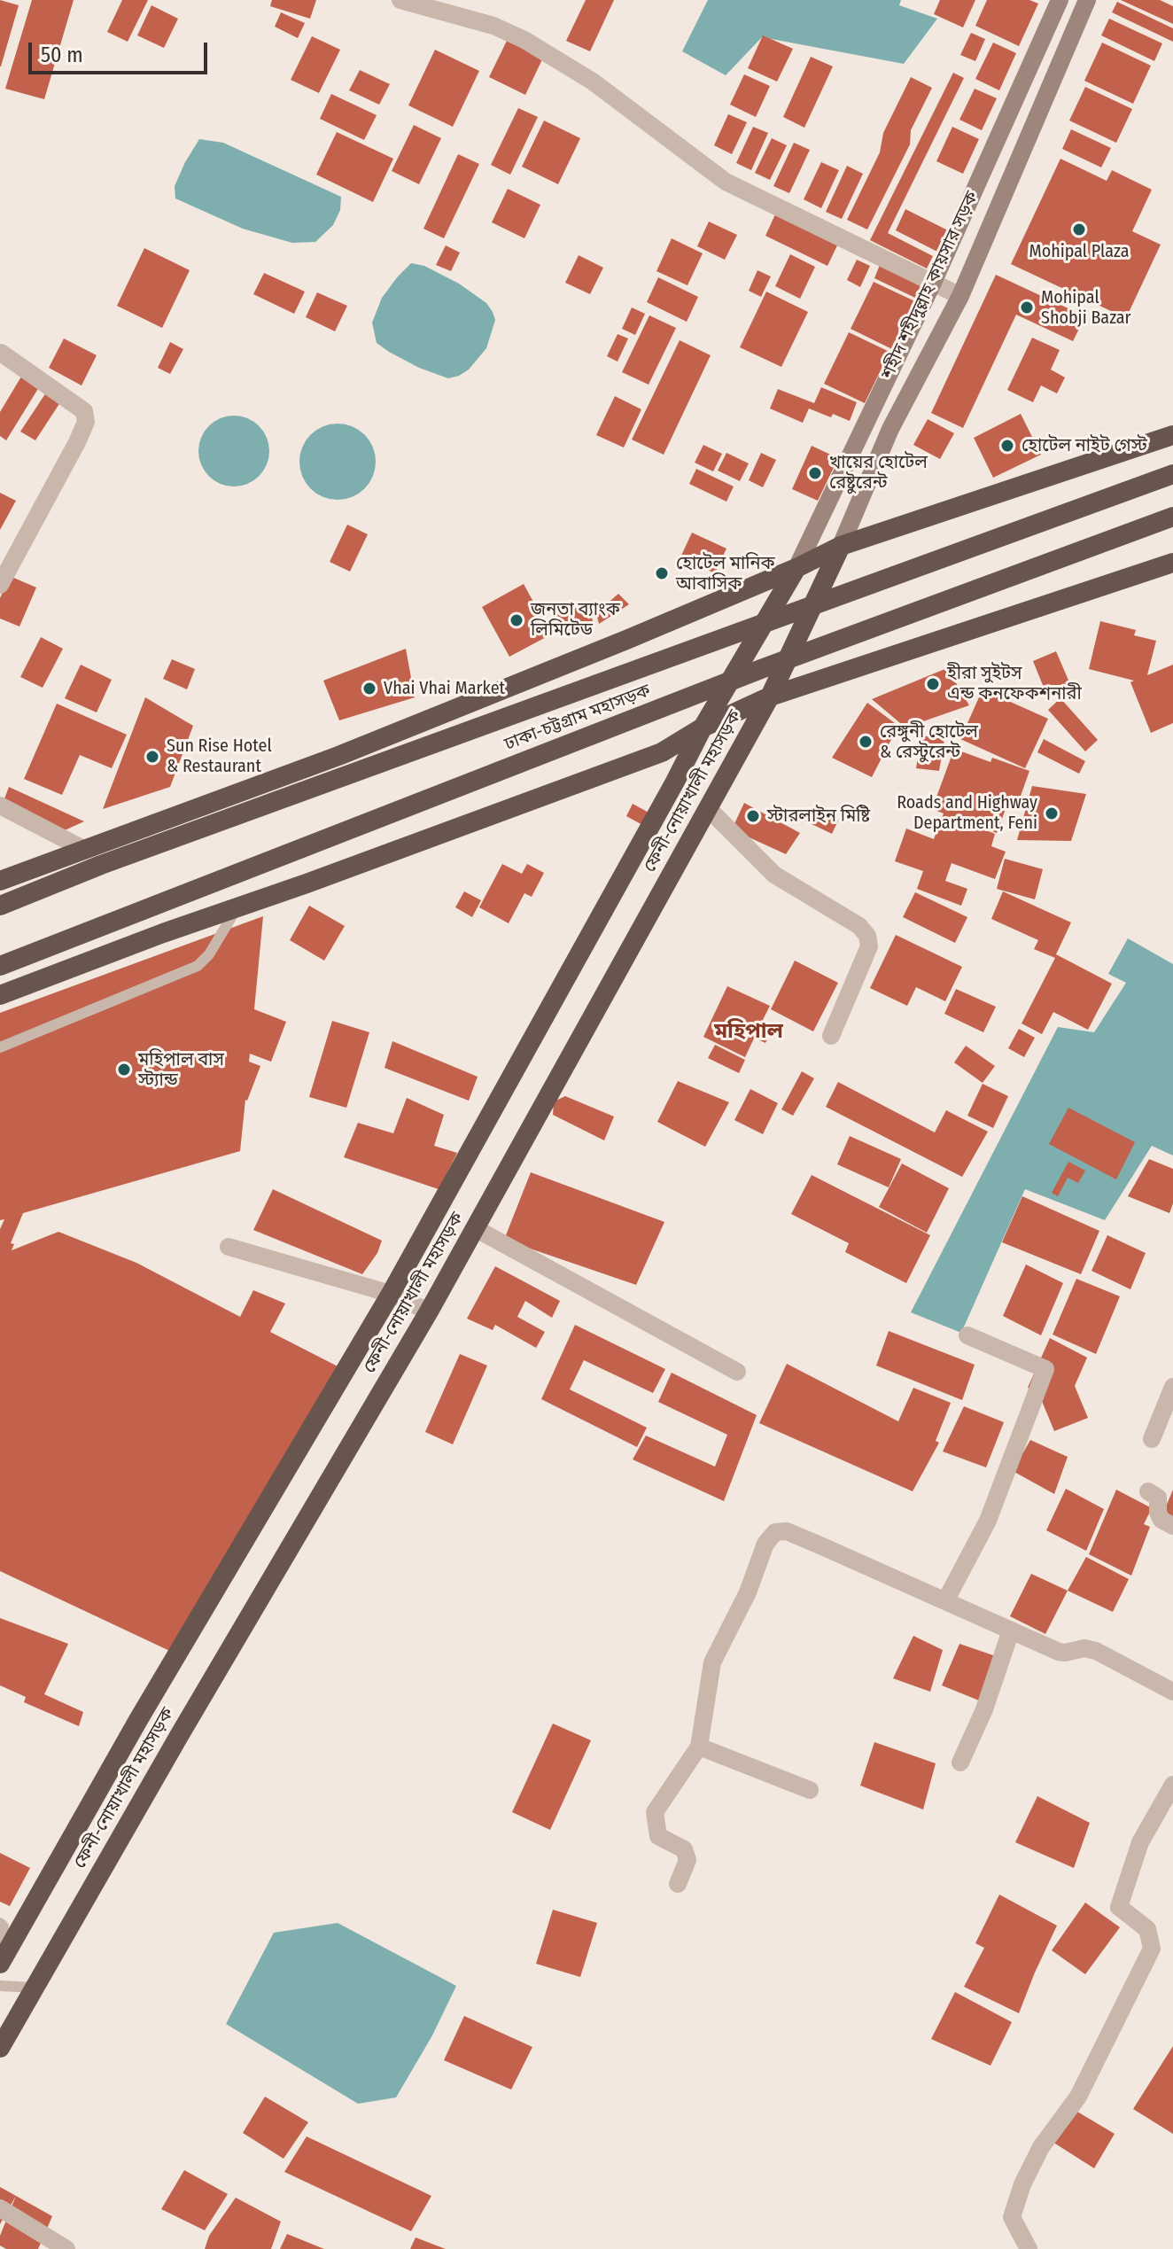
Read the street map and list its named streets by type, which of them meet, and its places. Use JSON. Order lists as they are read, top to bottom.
{
  "streets": {
    "highway": ["ঢাকা-চট্টগ্রাম মহাসড়ক", "ফেনী-নোয়াখালী মহাসড়ক"],
    "main road": ["শহীদ শহীদুল্লাহ কায়সার সড়ক"]
  },
  "crossings": [
    ["শহীদ শহীদুল্লাহ কায়সার সড়ক", "ফেনী-নোয়াখালী মহাসড়ক"]
  ],
  "districts": ["মহিপাল"],
  "places": [
    "Mohipal Plaza",
    "Mohipal Shobji Bazar",
    "হোটেল নাইট গেস্ট",
    "খায়ের হোটেল রেষ্টুরেন্ট",
    "হোটেল মানিক আবাসিক",
    "জনতা ব্যাংক লিমিটেড",
    "হীরা সুইটস এন্ড কনফেকশনারী",
    "Vhai Vhai Market",
    "রেঙ্গুনী হোটেল & রেস্টুরেন্ট",
    "Sun Rise Hotel & Restaurant",
    "Roads and Highway Department, Feni",
    "স্টারলাইন মিষ্টি",
    "মহিপাল বাস স্ট্যান্ড"
  ],
  "scale_bar": "50 m"
}
